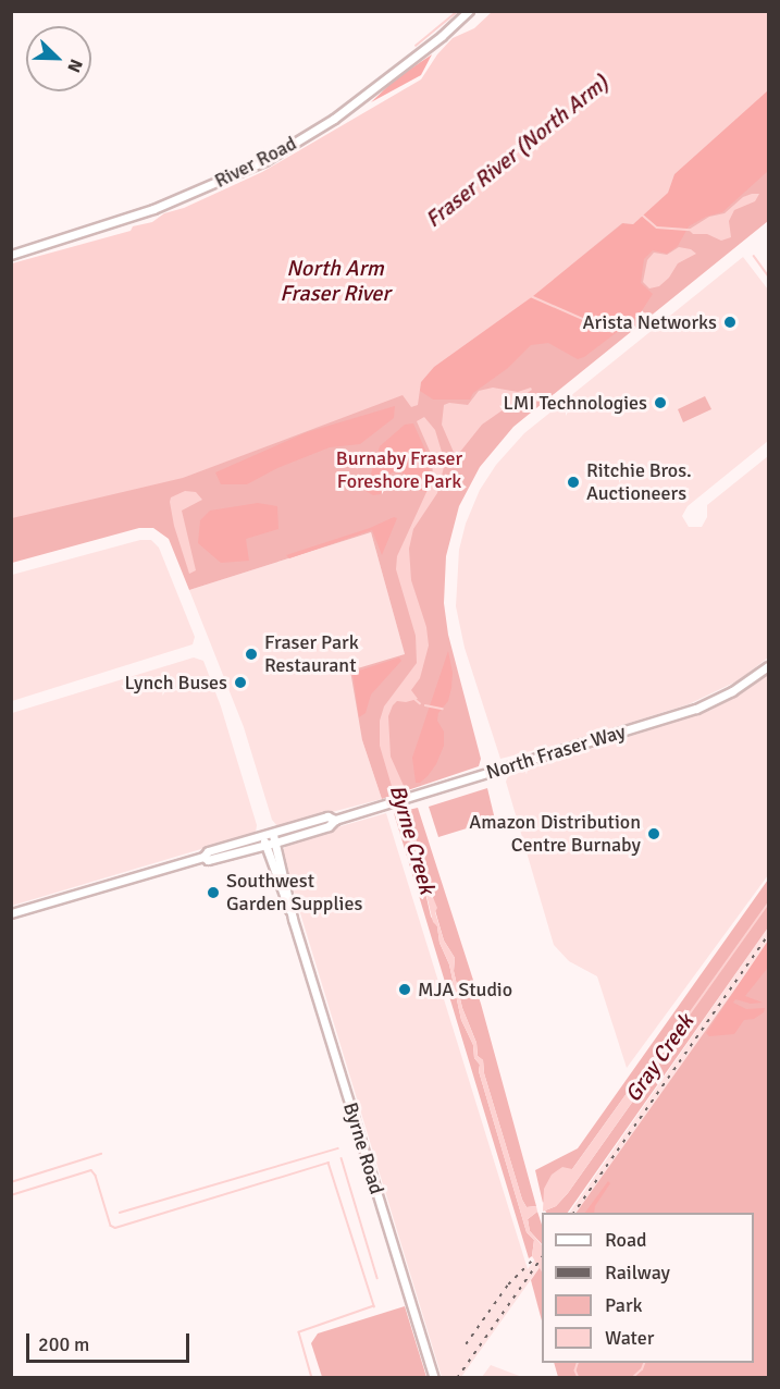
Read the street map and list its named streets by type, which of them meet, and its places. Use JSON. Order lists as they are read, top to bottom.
{
  "streets": {
    "street": ["River Road", "North Fraser Way", "Byrne Road"]
  },
  "crossings": [
    ["North Fraser Way", "Byrne Road"]
  ],
  "water": [
    "Fraser River (North Arm)",
    "North Arm Fraser River",
    "Byrne Creek",
    "Gray Creek"
  ],
  "parks": ["Burnaby Fraser Foreshore Park"],
  "places": [
    "Arista Networks",
    "LMI Technologies",
    "Ritchie Bros. Auctioneers",
    "Fraser Park Restaurant",
    "Lynch Buses",
    "Amazon Distribution Centre Burnaby",
    "Southwest Garden Supplies",
    "MJA Studio"
  ],
  "legend": [
    "Road",
    "Railway",
    "Park",
    "Water"
  ],
  "scale_bar": "200 m",
  "north": "bottom right"
}
